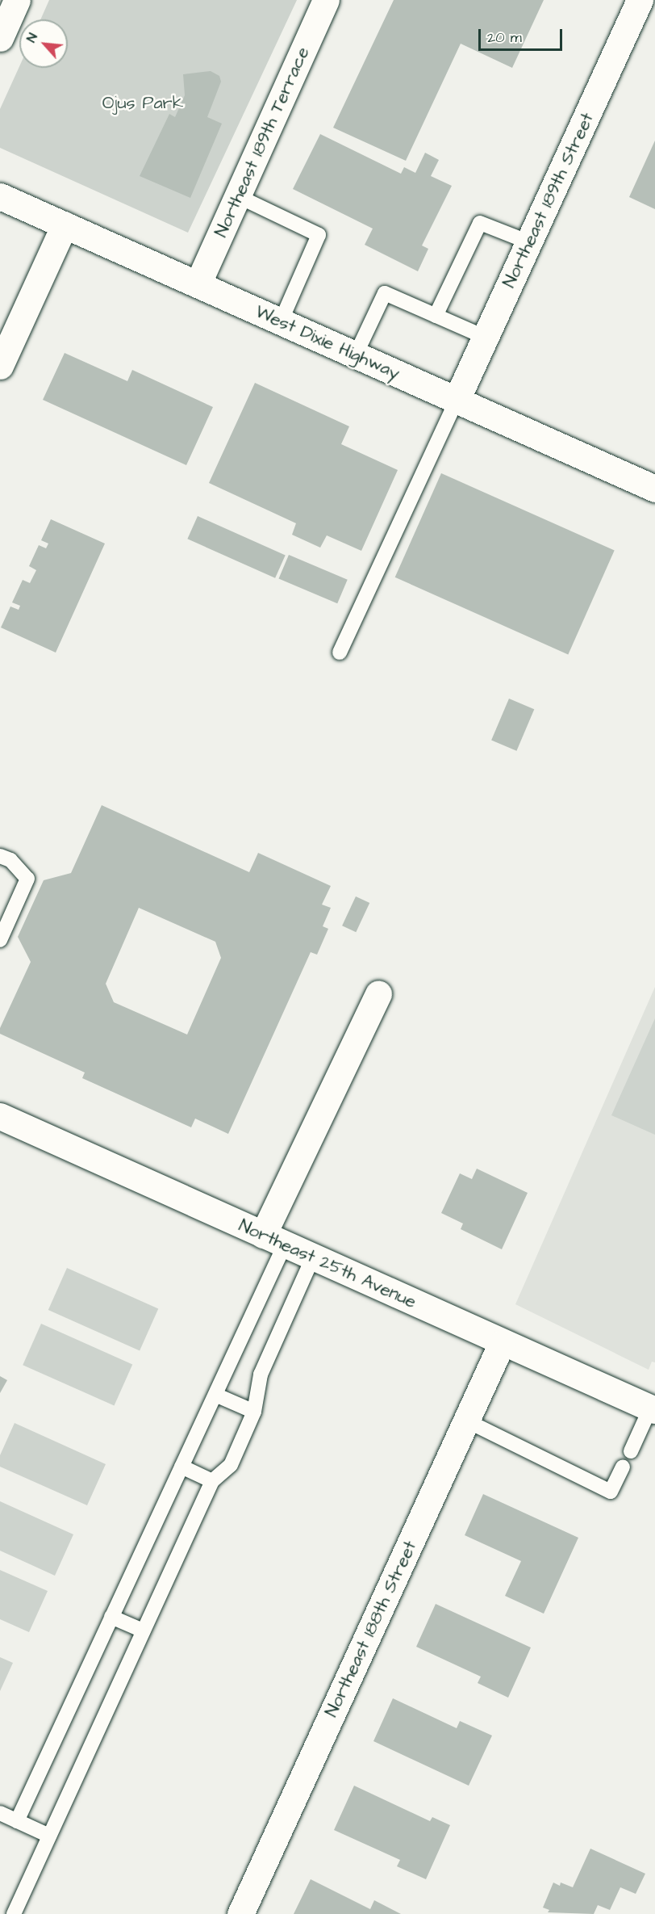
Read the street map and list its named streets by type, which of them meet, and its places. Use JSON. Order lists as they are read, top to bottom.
{
  "streets": {
    "street": [
      "Northeast 189th Terrace",
      "Northeast 189th Street",
      "West Dixie Highway",
      "Northeast 25th Avenue",
      "Northeast 188th Street"
    ]
  },
  "crossings": [
    ["Northeast 189th Terrace", "West Dixie Highway"],
    ["Northeast 189th Street", "West Dixie Highway"],
    ["Northeast 25th Avenue", "Northeast 188th Street"]
  ],
  "parks": ["Ojus Park"],
  "scale_bar": "20 m",
  "north": "top left"
}
